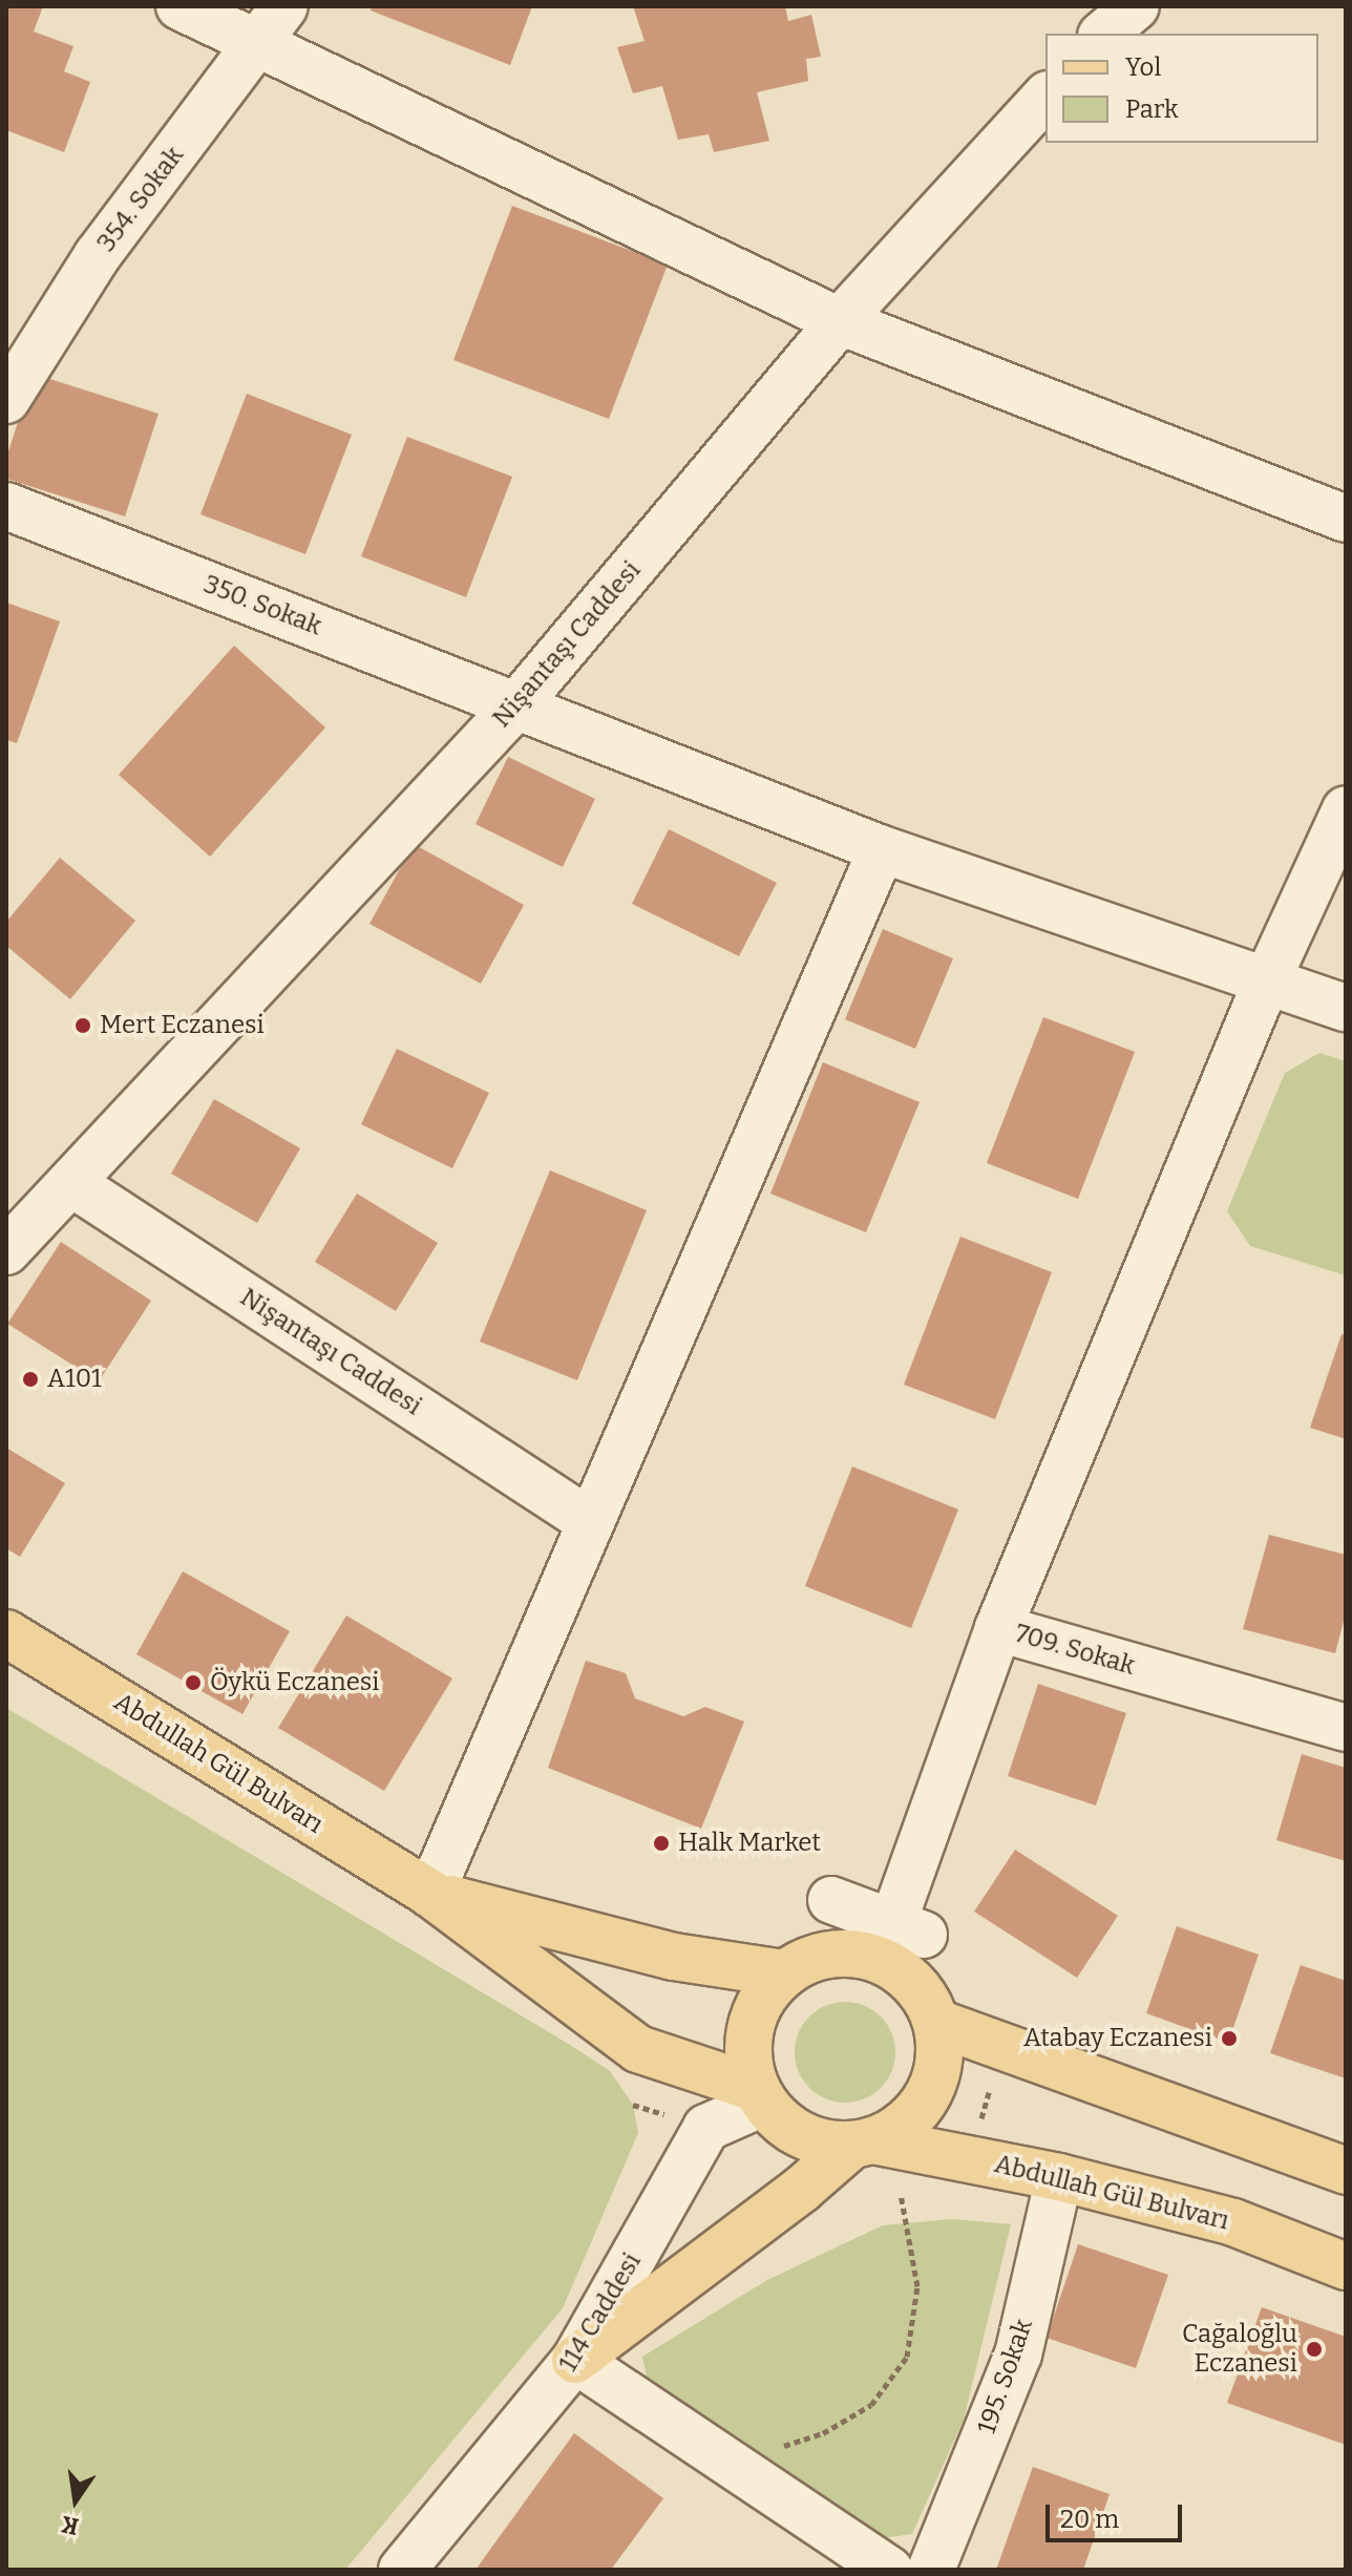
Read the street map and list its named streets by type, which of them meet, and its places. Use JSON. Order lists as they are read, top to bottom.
{
  "streets": {
    "main road": ["Abdullah Gül Bulvarı"],
    "street": [
      "354. Sokak",
      "350. Sokak",
      "Nişantaşı Caddesi",
      "709. Sokak",
      "114 Caddesi",
      "195. Sokak"
    ]
  },
  "crossings": [
    ["350. Sokak", "Nişantaşı Caddesi"],
    ["709. Sokak", "Abdullah Gül Bulvarı"],
    ["709. Sokak", "114 Caddesi"],
    ["Abdullah Gül Bulvarı", "114 Caddesi"],
    ["Abdullah Gül Bulvarı", "195. Sokak"]
  ],
  "places": [
    "Mert Eczanesi",
    "A101",
    "Öykü Eczanesi",
    "Halk Market",
    "Atabay Eczanesi",
    "Cağaloğlu Eczanesi"
  ],
  "legend": ["Yol", "Park"],
  "scale_bar": "20 m",
  "north": "bottom"
}
